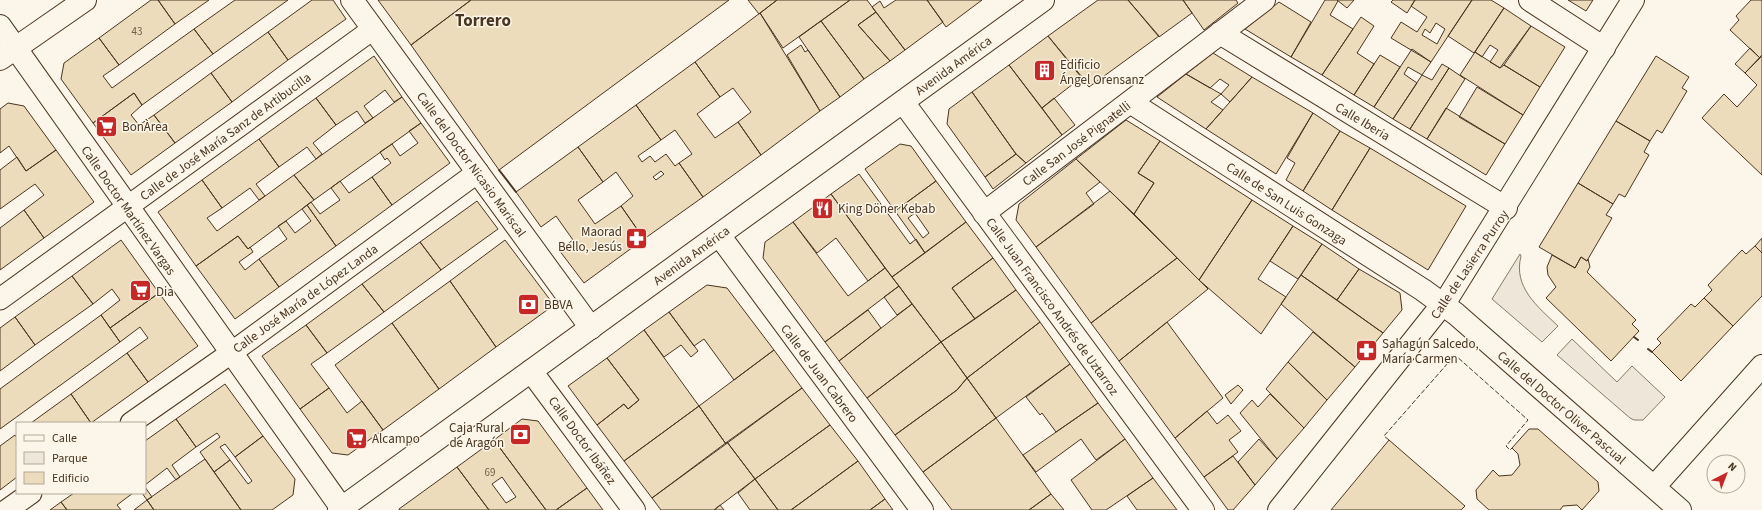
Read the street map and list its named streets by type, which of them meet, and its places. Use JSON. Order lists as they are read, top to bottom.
{
  "streets": {
    "street": [
      "Avenida América",
      "Calle Iberia",
      "Calle de José María Sanz de Artibucilla",
      "Calle San José Pignatelli",
      "Calle del Doctor Nicasio Mariscal",
      "Calle de San Luis Gonzaga",
      "Calle Doctor Martínez Vargas",
      "Calle de Lasierra Purroy",
      "Calle José María de López Landa",
      "Calle Juan Francisco Andrés de Uztarroz",
      "Calle de Juan Cabrero",
      "Calle del Doctor Oliver Pascual",
      "Calle Doctor Ibáñez"
    ]
  },
  "crossings": [
    ["Avenida América", "Calle del Doctor Nicasio Mariscal"],
    ["Avenida América", "Calle Doctor Martínez Vargas"],
    ["Avenida América", "Calle Juan Francisco Andrés de Uztarroz"],
    ["Avenida América", "Calle de Juan Cabrero"],
    ["Avenida América", "Calle Doctor Ibáñez"],
    ["Calle Iberia", "Calle San José Pignatelli"],
    ["Calle Iberia", "Calle de Lasierra Purroy"],
    ["Calle de José María Sanz de Artibucilla", "Calle del Doctor Nicasio Mariscal"],
    ["Calle de José María Sanz de Artibucilla", "Calle Doctor Martínez Vargas"],
    ["Calle San José Pignatelli", "Calle de San Luis Gonzaga"],
    ["Calle San José Pignatelli", "Calle Juan Francisco Andrés de Uztarroz"],
    ["Calle del Doctor Nicasio Mariscal", "Calle José María de López Landa"],
    ["Calle de San Luis Gonzaga", "Calle de Lasierra Purroy"],
    ["Calle de San Luis Gonzaga", "Calle del Doctor Oliver Pascual"],
    ["Calle Doctor Martínez Vargas", "Calle José María de López Landa"],
    ["Calle de Lasierra Purroy", "Calle del Doctor Oliver Pascual"]
  ],
  "districts": ["Torrero"],
  "places": {
    "building": ["Edificio Ángel Orensanz"],
    "supermarket": ["BonÀrea", "Dia", "Alcampo"],
    "restaurant": ["King Döner Kebab"],
    "pharmacy": ["Maorad Bello, Jesús", "Sahagún Salcedo, María Carmen"],
    "bank": ["BBVA", "Caja Rural de Aragón"]
  },
  "house_numbers": ["43", "69"],
  "legend": ["Calle", "Parque", "Edificio"],
  "north": "top right"
}
